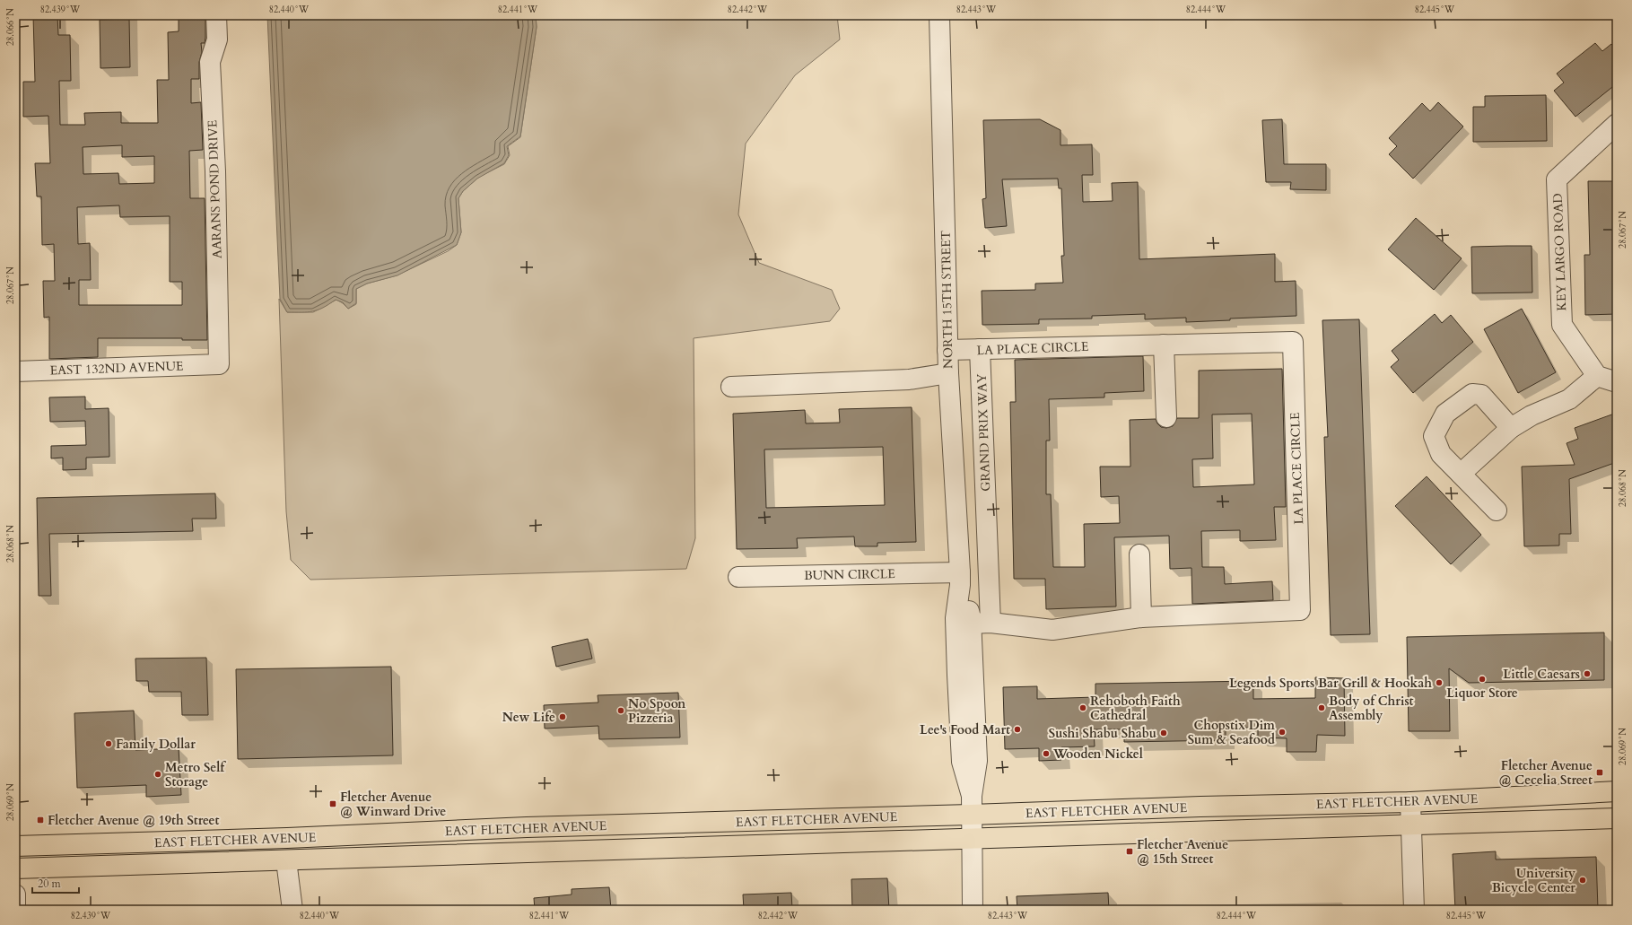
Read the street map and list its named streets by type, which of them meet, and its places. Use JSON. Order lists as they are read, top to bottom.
{
  "streets": {
    "main road": ["EAST FLETCHER AVENUE"],
    "street": [
      "AARANS POND DRIVE",
      "KEY LARGO ROAD",
      "NORTH 15TH STREET",
      "LA PLACE CIRCLE",
      "EAST 132ND AVENUE",
      "GRAND PRIX WAY",
      "BUNN CIRCLE"
    ]
  },
  "crossings": [
    ["AARANS POND DRIVE", "EAST 132ND AVENUE"],
    ["NORTH 15TH STREET", "LA PLACE CIRCLE"],
    ["NORTH 15TH STREET", "BUNN CIRCLE"],
    ["NORTH 15TH STREET", "EAST FLETCHER AVENUE"],
    ["LA PLACE CIRCLE", "GRAND PRIX WAY"]
  ],
  "places": {
    "other": [
      "Little Caesars",
      "Liquor Store",
      "Legends Sports Bar Grill & Hookah",
      "Rehoboth Faith Cathedral",
      "Body of Christ Assembly",
      "No Spoon Pizzeria",
      "New Life",
      "Lee's Food Mart",
      "Chopstix Dim Sum & Seafood",
      "Sushi Shabu Shabu",
      "Family Dollar",
      "Wooden Nickel",
      "Metro Self Storage",
      "University Bicycle Center"
    ],
    "transit": [
      "Fletcher Avenue @ Cecelia Street",
      "Fletcher Avenue @ Winward Drive",
      "Fletcher Avenue @ 19th Street",
      "Fletcher Avenue @ 15th Street"
    ]
  },
  "scale_bar": "20 m",
  "coordinates": [
    "82.439°W",
    "82.440°W",
    "82.441°W",
    "82.442°W",
    "82.443°W",
    "82.444°W",
    "82.445°W",
    "28.066°N",
    "28.067°N",
    "28.068°N",
    "28.069°N"
  ]
}
